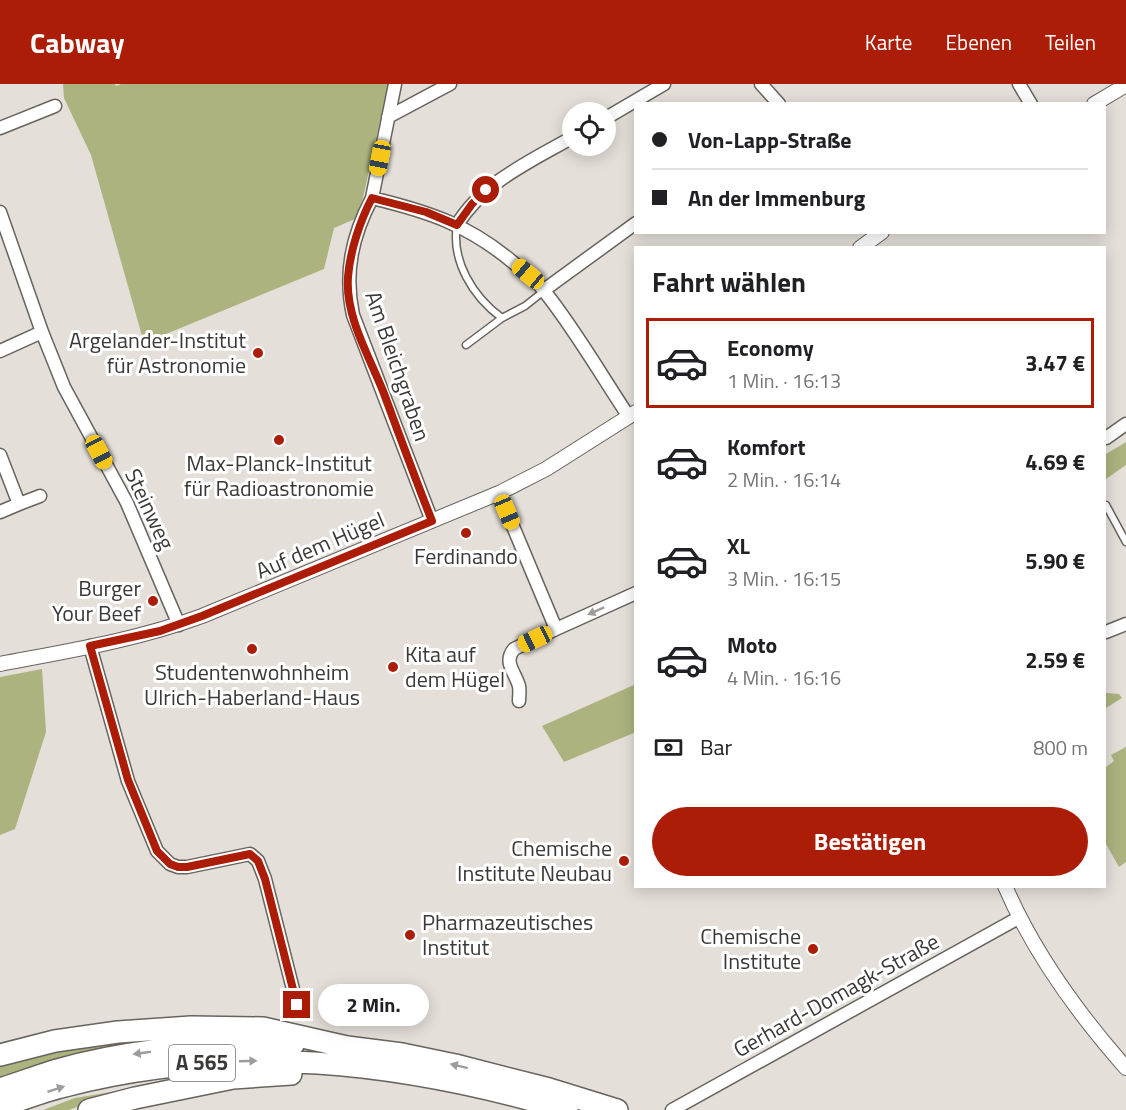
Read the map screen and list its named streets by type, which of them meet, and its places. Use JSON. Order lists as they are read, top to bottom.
{
  "streets": {
    "highway": ["A 565"],
    "street": [
      "Am Bleichgraben",
      "Steinweg",
      "Auf dem Hügel",
      "Gerhard-Domagk-Straße"
    ]
  },
  "crossings": [
    ["Am Bleichgraben", "Auf dem Hügel"],
    ["Steinweg", "Auf dem Hügel"]
  ],
  "places": [
    "Argelander-Institut für Astronomie",
    "Max-Planck-Institut für Radioastronomie",
    "Ferdinando",
    "Burger Your Beef",
    "Studentenwohnheim Ulrich-Haberland-Haus",
    "Kita auf dem Hügel",
    "Chemische Institute Neubau",
    "Pharmazeutisches Institut",
    "Chemische Institute"
  ],
  "page": {
    "header": "Cabway",
    "nav": ["Karte", "Ebenen", "Teilen"],
    "banner": ["Von-Lapp-Straße", "An der Immenburg"],
    "heading": "Fahrt wählen",
    "list": [
      {
        "name": "Economy",
        "note": "1 Min. · 16:13",
        "value": "3.47 €"
      },
      {
        "name": "Komfort",
        "note": "2 Min. · 16:14",
        "value": "4.69 €"
      },
      {
        "name": "XL",
        "note": "3 Min. · 16:15",
        "value": "5.90 €"
      },
      {
        "name": "Moto",
        "note": "4 Min. · 16:16",
        "value": "2.59 €"
      }
    ],
    "pay": ["Bar", "800 m"],
    "buttons": "Bestätigen",
    "bubble": "2 Min."
  }
}
